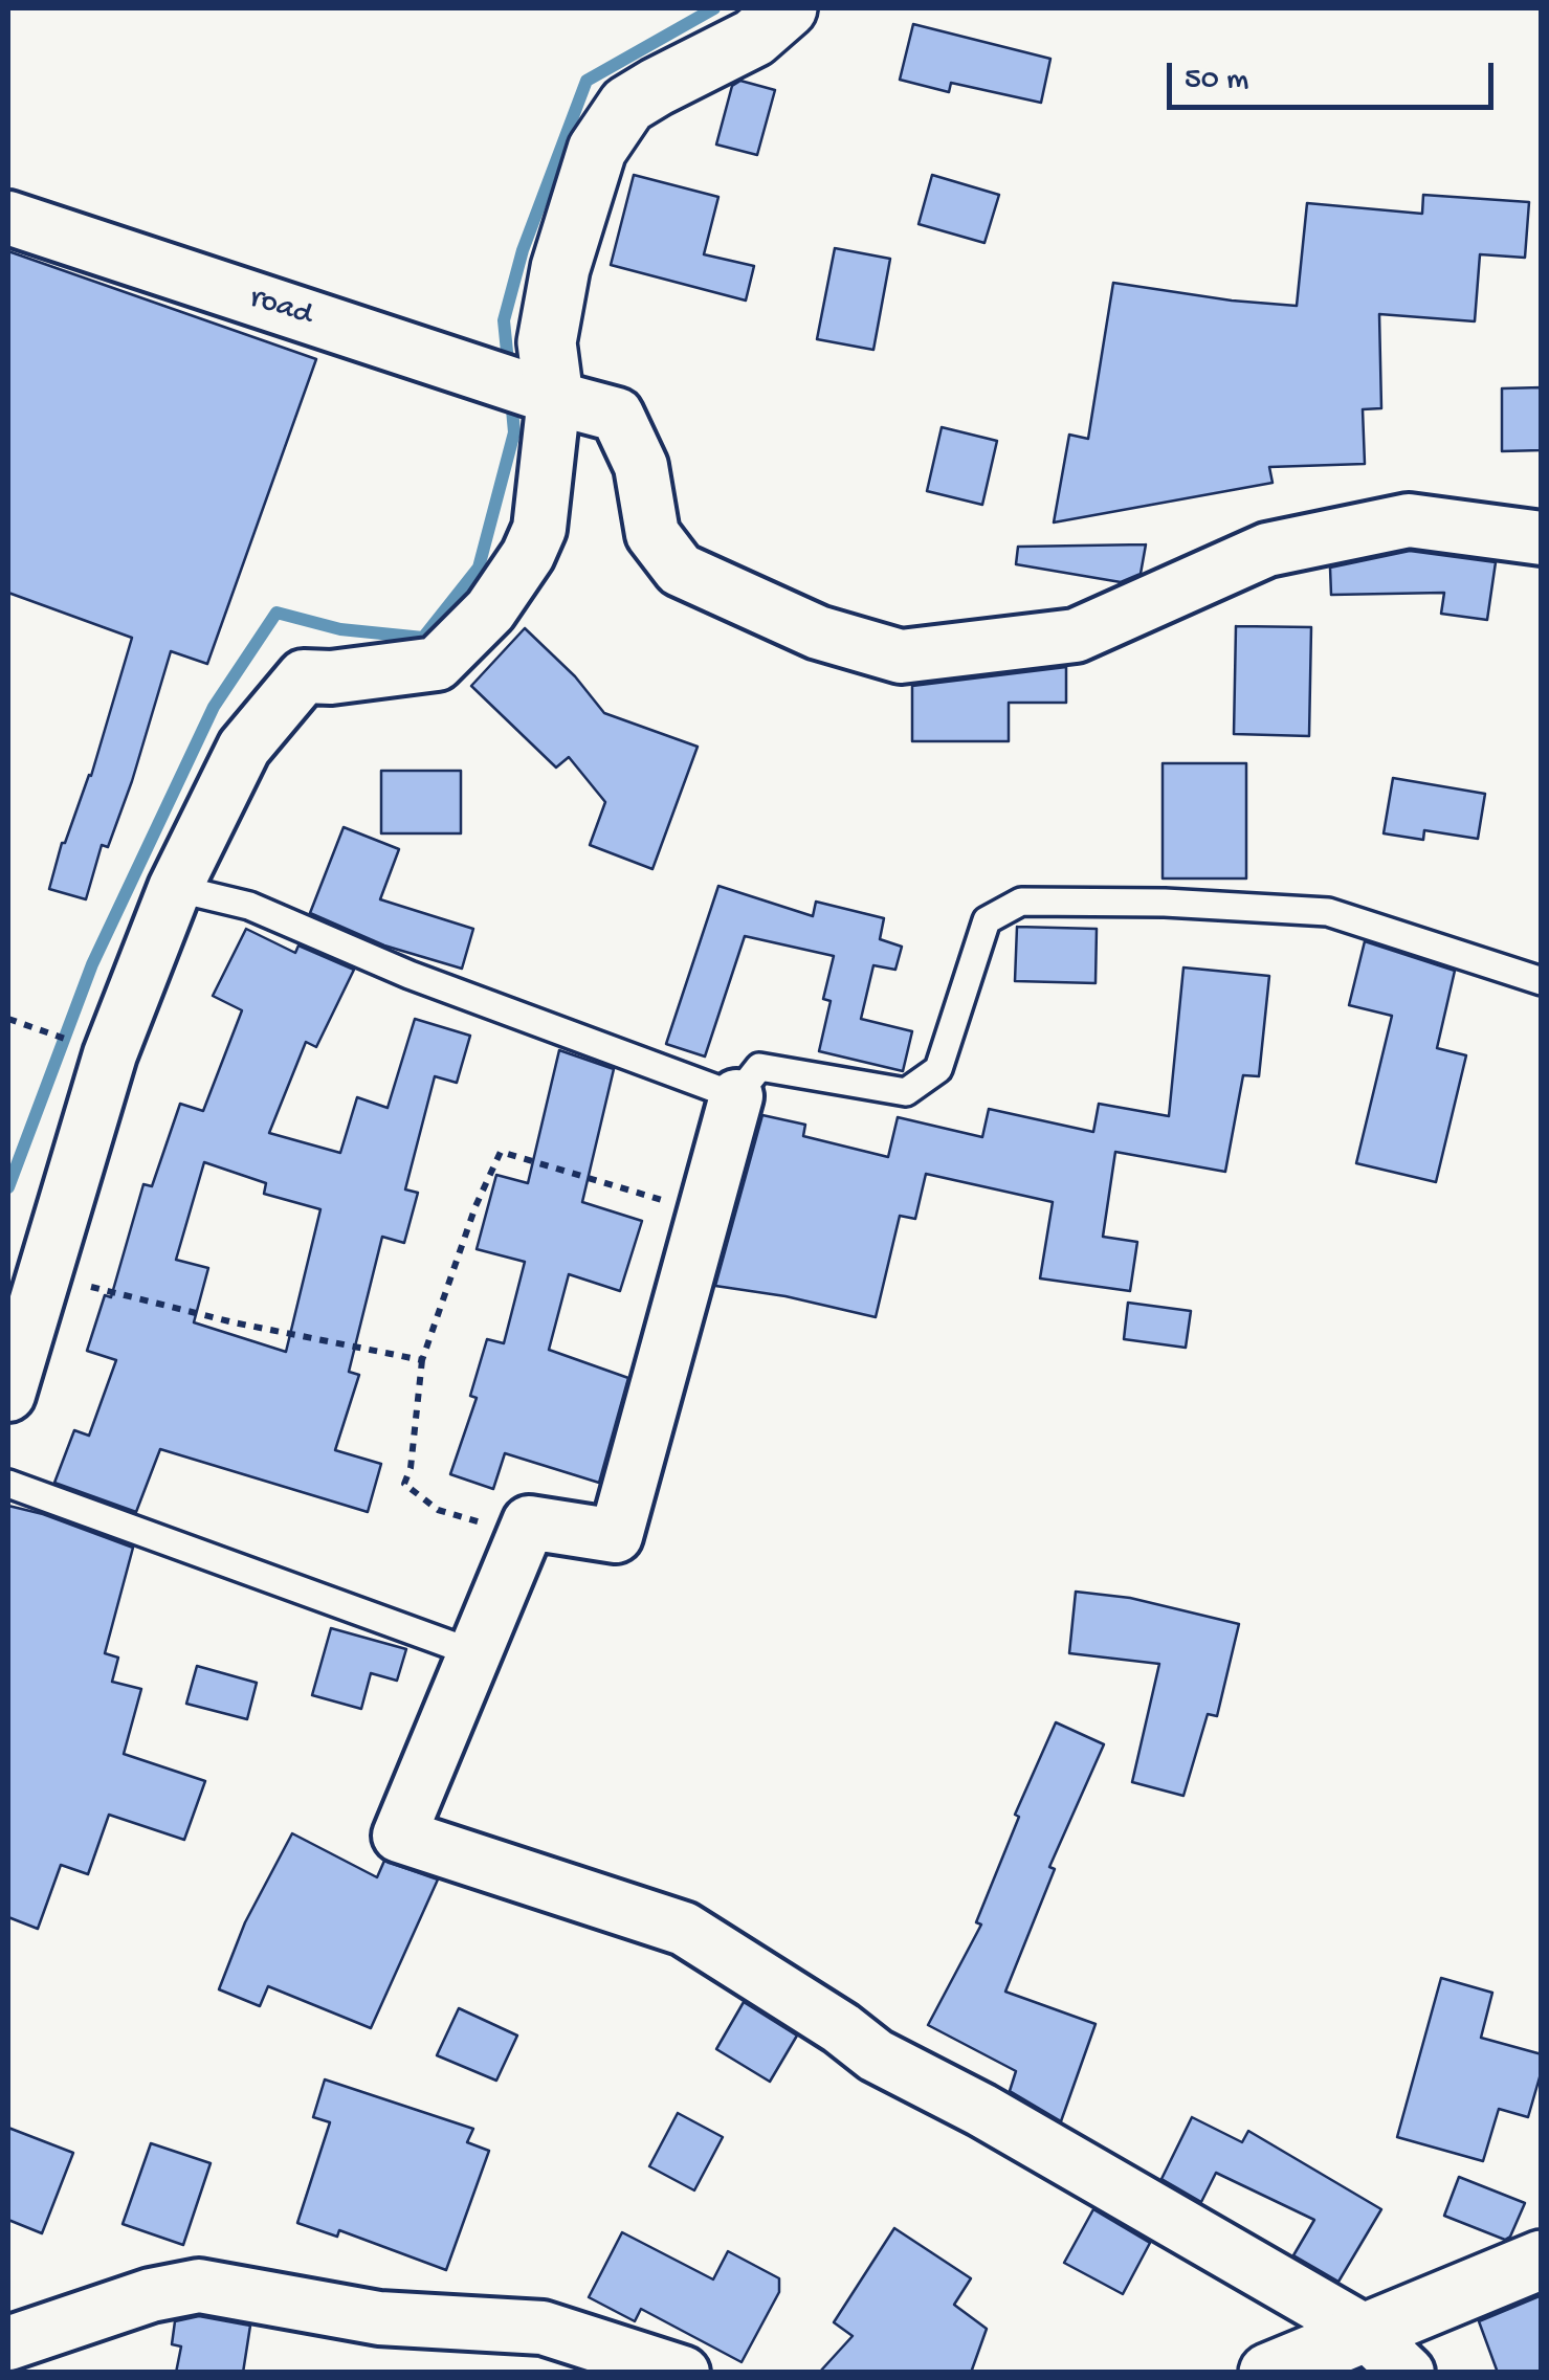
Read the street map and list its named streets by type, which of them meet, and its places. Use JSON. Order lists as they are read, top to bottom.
{
  "streets": {
    "street": ["road"]
  },
  "scale_bar": "50 m"
}
